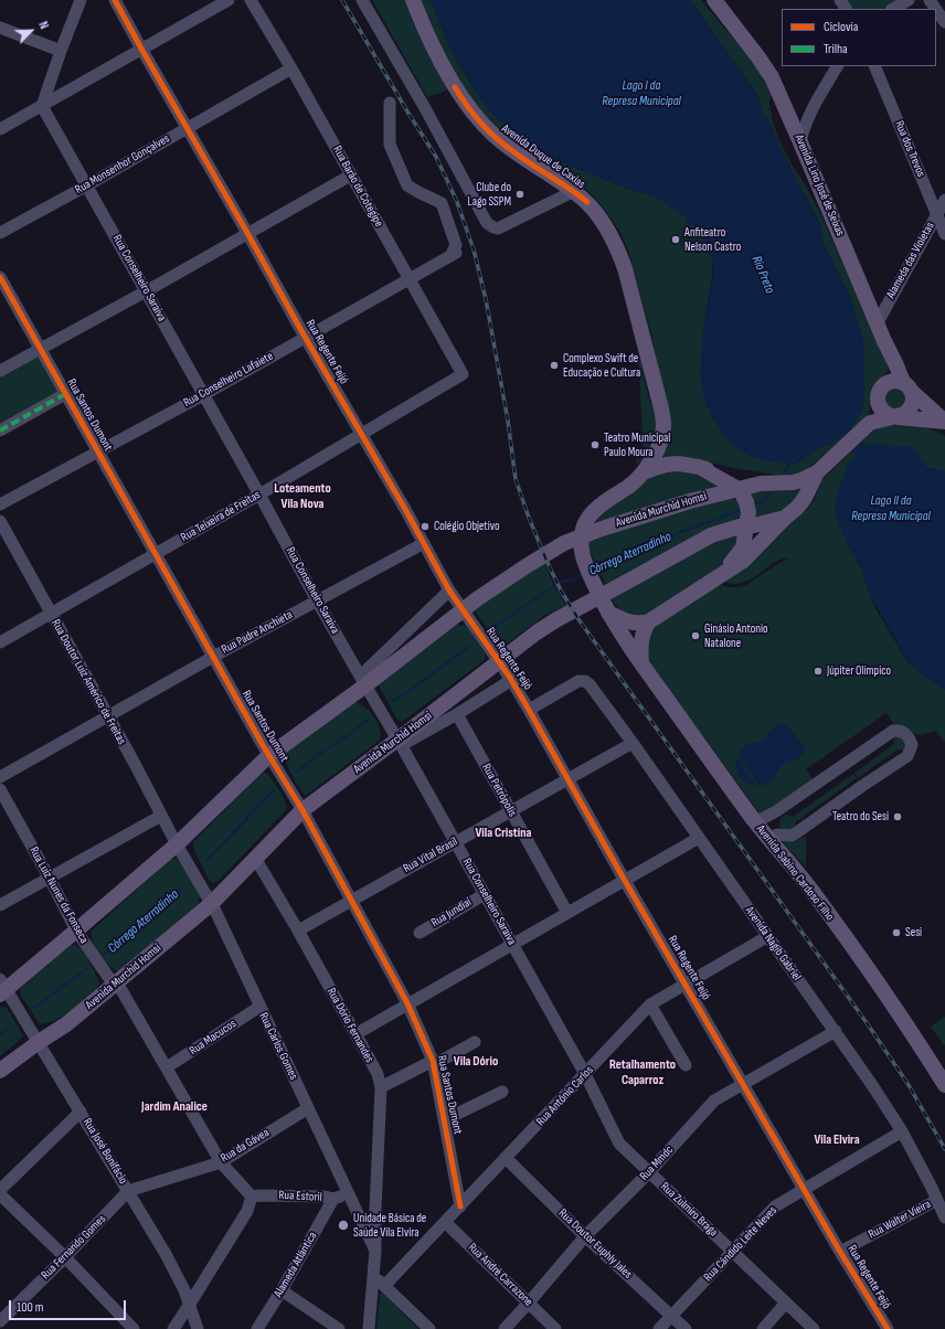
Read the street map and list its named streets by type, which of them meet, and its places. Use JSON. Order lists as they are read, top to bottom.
{
  "streets": {
    "main road": [
      "Avenida Duque de Caxias",
      "Avenida Lino José de Seixas",
      "Avenida Murchid Homsi",
      "Avenida Sabino Cardoso Filho"
    ],
    "street": [
      "Rua dos Trevos",
      "Rua Monsenhor Gonçalves",
      "Rua Barão de Cotegipe",
      "Alameda das Violetas",
      "Rua Conselheiro Saraiva",
      "Rua Regente Feijó",
      "Rua Conselheiro Lafaiete",
      "Rua Santos Dumont",
      "Rua Teixeira de Freitas",
      "Rua Padre Anchieta",
      "Rua Doutor Luiz Américo de Freitas",
      "Rua Petrópolis",
      "Rua Vital Brasil",
      "Rua Luiz Nunes da Fonseca",
      "Rua Jundiaí",
      "Avenida Nagib Gabriel",
      "Rua Dório Fernandes",
      "Rua Macucos",
      "Rua Carlos Gomes",
      "Rua Antônio Carlos",
      "Rua da Gávea",
      "Rua José Bonifácio",
      "Rua Mmdc",
      "Rua Estoril",
      "Rua Zulmiro Braga",
      "Rua Walter Vieira",
      "Rua Doutor Euphly Jales",
      "Rua Cândido Leite Neves",
      "Rua Fernando Gomes",
      "Alameda Atlântica",
      "Rua André Carrazone"
    ]
  },
  "crossings": [
    ["Rua dos Trevos", "Alameda das Violetas"],
    ["Avenida Duque de Caxias", "Avenida Sabino Cardoso Filho"],
    ["Rua Monsenhor Gonçalves", "Rua Barão de Cotegipe"],
    ["Rua Monsenhor Gonçalves", "Rua Conselheiro Saraiva"],
    ["Rua Monsenhor Gonçalves", "Rua Regente Feijó"],
    ["Avenida Lino José de Seixas", "Alameda das Violetas"],
    ["Avenida Lino José de Seixas", "Avenida Murchid Homsi"],
    ["Rua Barão de Cotegipe", "Rua Conselheiro Lafaiete"],
    ["Rua Barão de Cotegipe", "Rua Teixeira de Freitas"],
    ["Rua Conselheiro Saraiva", "Rua Conselheiro Lafaiete"],
    ["Rua Conselheiro Saraiva", "Avenida Murchid Homsi"],
    ["Rua Conselheiro Saraiva", "Rua Teixeira de Freitas"],
    ["Rua Conselheiro Saraiva", "Rua Padre Anchieta"],
    ["Rua Conselheiro Saraiva", "Rua Vital Brasil"],
    ["Rua Conselheiro Saraiva", "Rua Jundiaí"],
    ["Rua Conselheiro Saraiva", "Rua Antônio Carlos"],
    ["Rua Conselheiro Saraiva", "Rua Zulmiro Braga"],
    ["Rua Regente Feijó", "Rua Conselheiro Lafaiete"],
    ["Rua Regente Feijó", "Rua Teixeira de Freitas"],
    ["Rua Regente Feijó", "Rua Padre Anchieta"],
    ["Rua Regente Feijó", "Rua Vital Brasil"],
    ["Rua Regente Feijó", "Avenida Nagib Gabriel"],
    ["Rua Regente Feijó", "Rua Antônio Carlos"],
    ["Rua Regente Feijó", "Rua Mmdc"],
    ["Rua Regente Feijó", "Rua Walter Vieira"],
    ["Rua Regente Feijó", "Rua Cândido Leite Neves"],
    ["Rua Conselheiro Lafaiete", "Rua Santos Dumont"],
    ["Rua Santos Dumont", "Avenida Murchid Homsi"],
    ["Rua Santos Dumont", "Rua Teixeira de Freitas"],
    ["Rua Santos Dumont", "Rua Padre Anchieta"],
    ["Rua Santos Dumont", "Rua Vital Brasil"],
    ["Rua Santos Dumont", "Rua Antônio Carlos"],
    ["Avenida Murchid Homsi", "Rua Doutor Luiz Américo de Freitas"],
    ["Avenida Murchid Homsi", "Rua Luiz Nunes da Fonseca"],
    ["Avenida Murchid Homsi", "Rua Dório Fernandes"],
    ["Avenida Murchid Homsi", "Rua Carlos Gomes"],
    ["Avenida Murchid Homsi", "Rua José Bonifácio"],
    ["Rua Teixeira de Freitas", "Rua Doutor Luiz Américo de Freitas"],
    ["Rua Padre Anchieta", "Rua Doutor Luiz Américo de Freitas"],
    ["Rua Doutor Luiz Américo de Freitas", "Rua Carlos Gomes"],
    ["Rua Petrópolis", "Rua Vital Brasil"],
    ["Rua Vital Brasil", "Avenida Nagib Gabriel"],
    ["Rua Vital Brasil", "Rua Dório Fernandes"],
    ["Rua Luiz Nunes da Fonseca", "Rua Macucos"],
    ["Rua Luiz Nunes da Fonseca", "Rua da Gávea"],
    ["Rua Luiz Nunes da Fonseca", "Rua Estoril"],
    ["Avenida Nagib Gabriel", "Rua Antônio Carlos"],
    ["Avenida Nagib Gabriel", "Rua Mmdc"],
    ["Avenida Nagib Gabriel", "Rua Walter Vieira"],
    ["Avenida Nagib Gabriel", "Rua Cândido Leite Neves"],
    ["Rua Dório Fernandes", "Rua Carlos Gomes"],
    ["Rua Macucos", "Rua Carlos Gomes"],
    ["Rua Carlos Gomes", "Rua da Gávea"],
    ["Rua Carlos Gomes", "Rua Estoril"],
    ["Rua Antônio Carlos", "Rua Zulmiro Braga"],
    ["Rua Antônio Carlos", "Rua Doutor Euphly Jales"],
    ["Rua Antônio Carlos", "Rua André Carrazone"],
    ["Rua da Gávea", "Rua José Bonifácio"],
    ["Rua da Gávea", "Rua Fernando Gomes"],
    ["Rua José Bonifácio", "Rua Fernando Gomes"],
    ["Rua Mmdc", "Rua Zulmiro Braga"],
    ["Rua Mmdc", "Rua Doutor Euphly Jales"],
    ["Rua Mmdc", "Rua André Carrazone"],
    ["Rua Estoril", "Alameda Atlântica"],
    ["Rua Zulmiro Braga", "Rua Cândido Leite Neves"],
    ["Rua Doutor Euphly Jales", "Rua Cândido Leite Neves"]
  ],
  "districts": [
    "Loteamento Vila Nova",
    "Vila Cristina",
    "Vila Dório",
    "Retalhamento Caparroz",
    "Jardim Analice",
    "Vila Elvira"
  ],
  "water": [
    "Lago I da Represa Municipal",
    "Rio Preto",
    "Lago II da Represa Municipal",
    "Córrego Aterradinho"
  ],
  "places": [
    "Clube do Lago SSPM",
    "Anfiteatro Nelson Castro",
    "Complexo Swift de Educação e Cultura",
    "Teatro Municipal Paulo Moura",
    "Colégio Objetivo",
    "Ginásio Antonio Natalone",
    "Júpiter Olímpico",
    "Teatro do Sesi",
    "Sesi",
    "Unidade Básica de Saúde Vila Elvira"
  ],
  "legend": ["Ciclovia", "Trilha"],
  "scale_bar": "100 m",
  "north": "top right"
}
